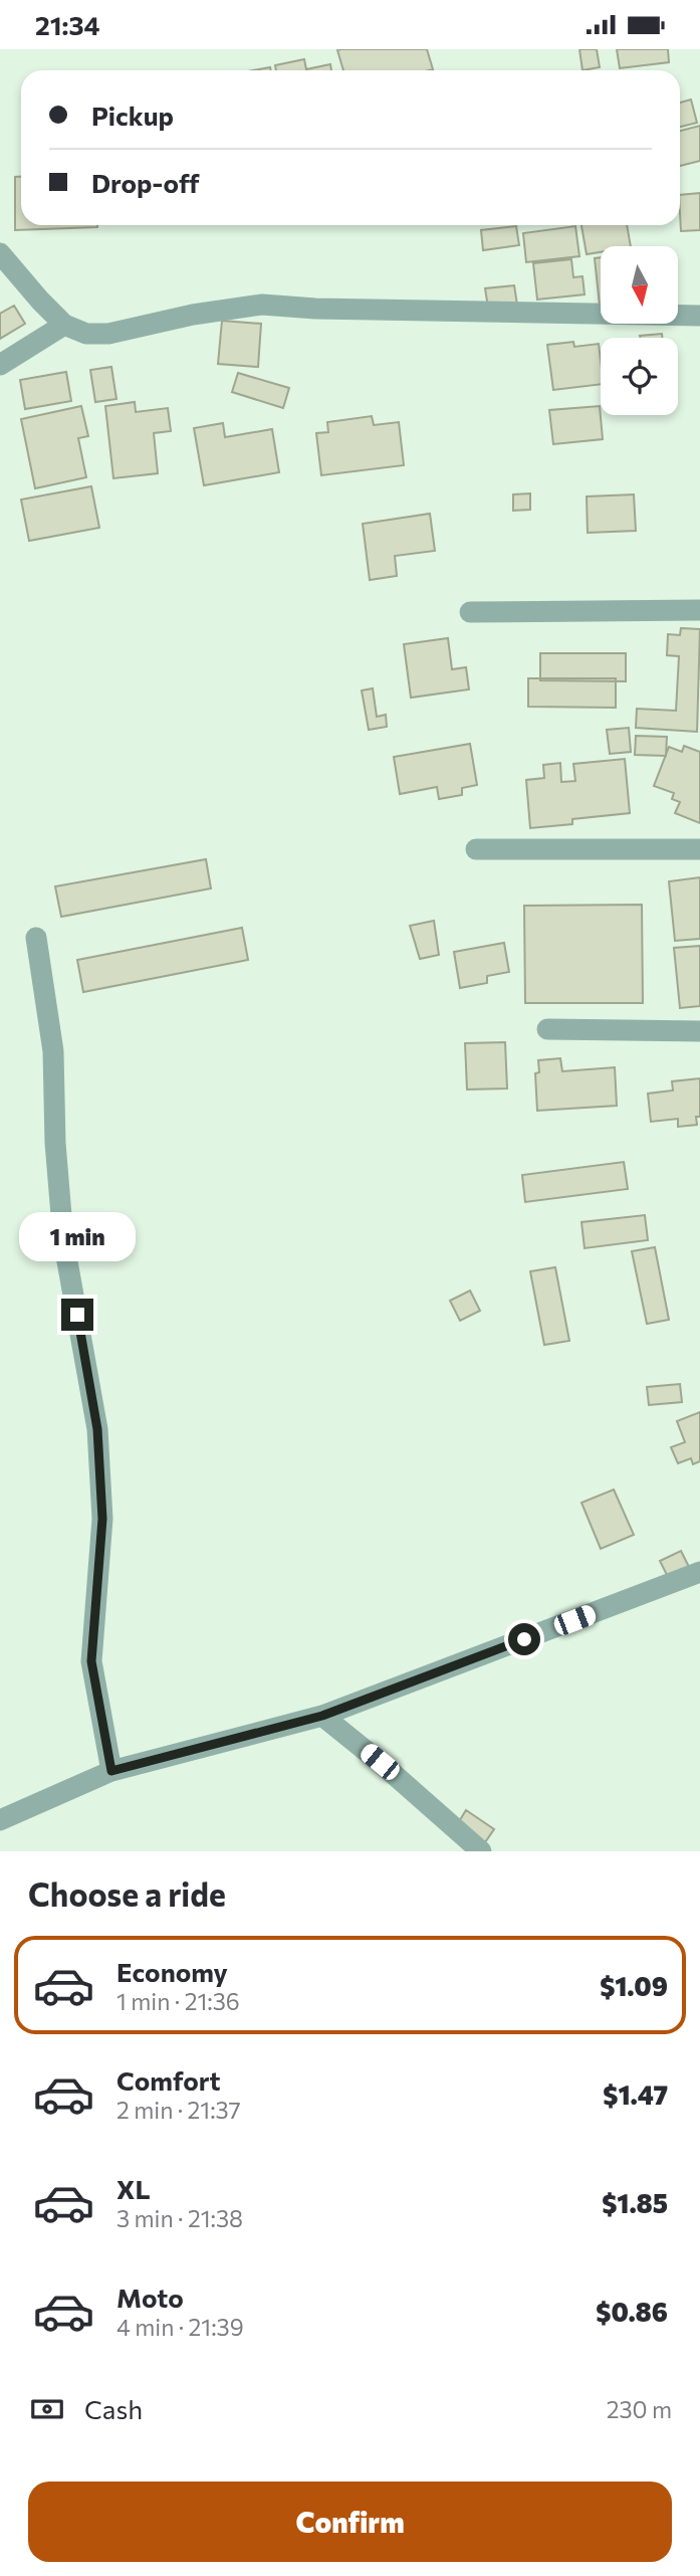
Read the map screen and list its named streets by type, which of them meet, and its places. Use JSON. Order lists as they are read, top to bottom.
{
  "north": "bottom",
  "page": {
    "status": "21:34",
    "banner": ["Pickup", "Drop-off"],
    "bubble": "1 min",
    "heading": "Choose a ride",
    "list": [
      {
        "name": "Economy",
        "note": "1 min · 21:36",
        "value": "$1.09"
      },
      {
        "name": "Comfort",
        "note": "2 min · 21:37",
        "value": "$1.47"
      },
      {
        "name": "XL",
        "note": "3 min · 21:38",
        "value": "$1.85"
      },
      {
        "name": "Moto",
        "note": "4 min · 21:39",
        "value": "$0.86"
      }
    ],
    "pay": ["Cash", "230 m"],
    "buttons": "Confirm"
  }
}
